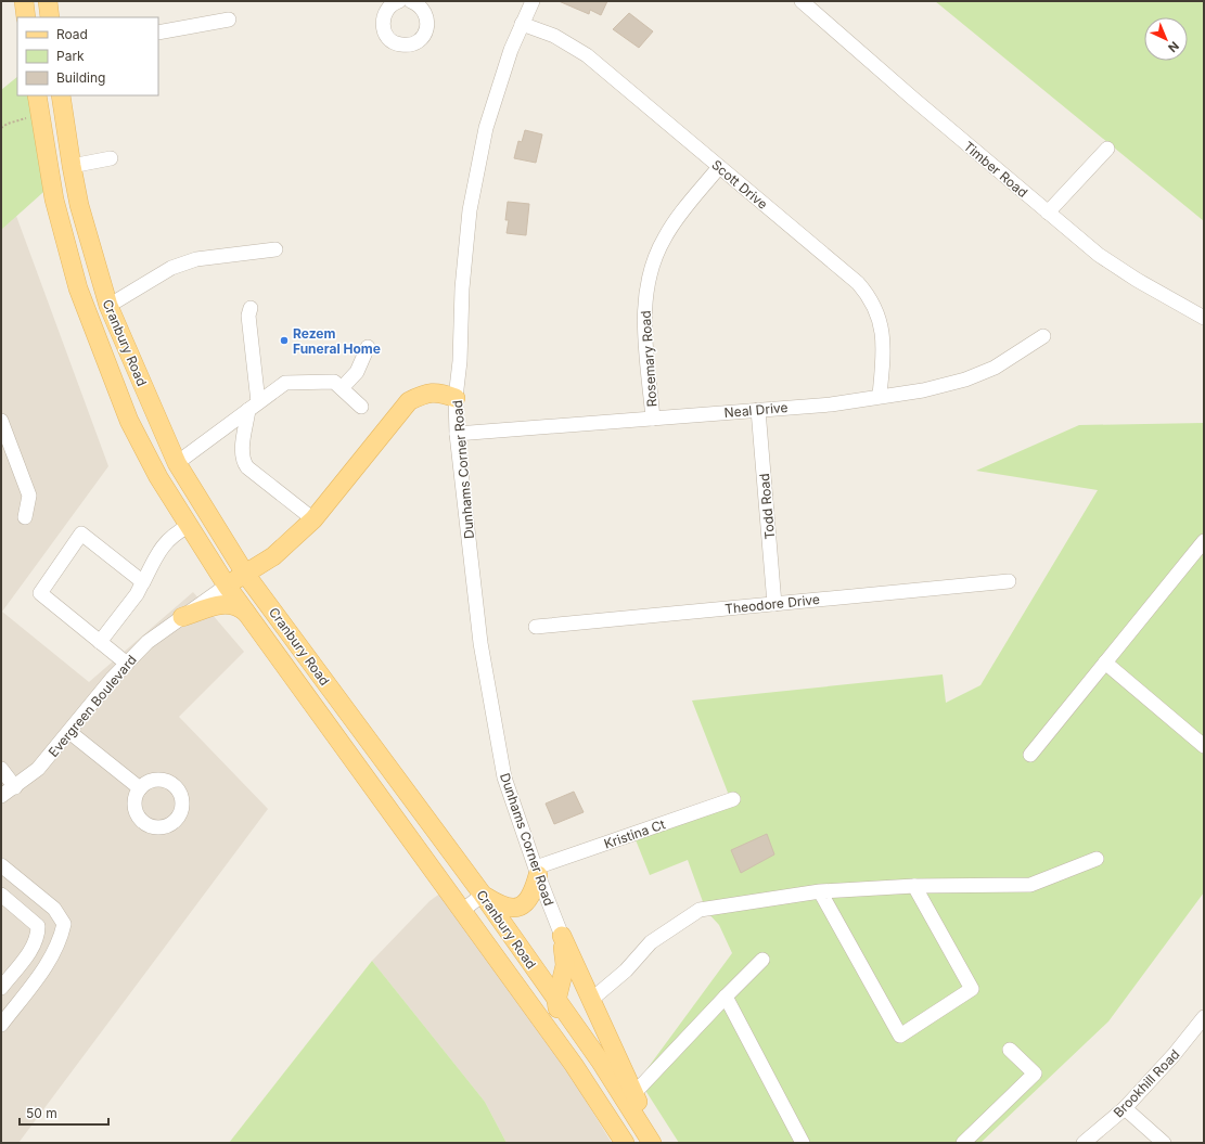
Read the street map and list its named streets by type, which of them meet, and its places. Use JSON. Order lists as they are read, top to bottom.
{
  "streets": {
    "main road": ["Cranbury Road"],
    "street": [
      "Timber Road",
      "Scott Drive",
      "Rosemary Road",
      "Neal Drive",
      "Dunhams Corner Road",
      "Todd Road",
      "Theodore Drive",
      "Evergreen Boulevard",
      "Kristina Ct",
      "Brookhill Road"
    ]
  },
  "crossings": [
    ["Scott Drive", "Rosemary Road"],
    ["Scott Drive", "Neal Drive"],
    ["Scott Drive", "Dunhams Corner Road"],
    ["Cranbury Road", "Evergreen Boulevard"],
    ["Rosemary Road", "Neal Drive"],
    ["Neal Drive", "Dunhams Corner Road"],
    ["Neal Drive", "Todd Road"],
    ["Dunhams Corner Road", "Kristina Ct"],
    ["Todd Road", "Theodore Drive"]
  ],
  "places": ["Rezem Funeral Home"],
  "legend": ["Road", "Park", "Building"],
  "scale_bar": "50 m",
  "north": "bottom right"
}
